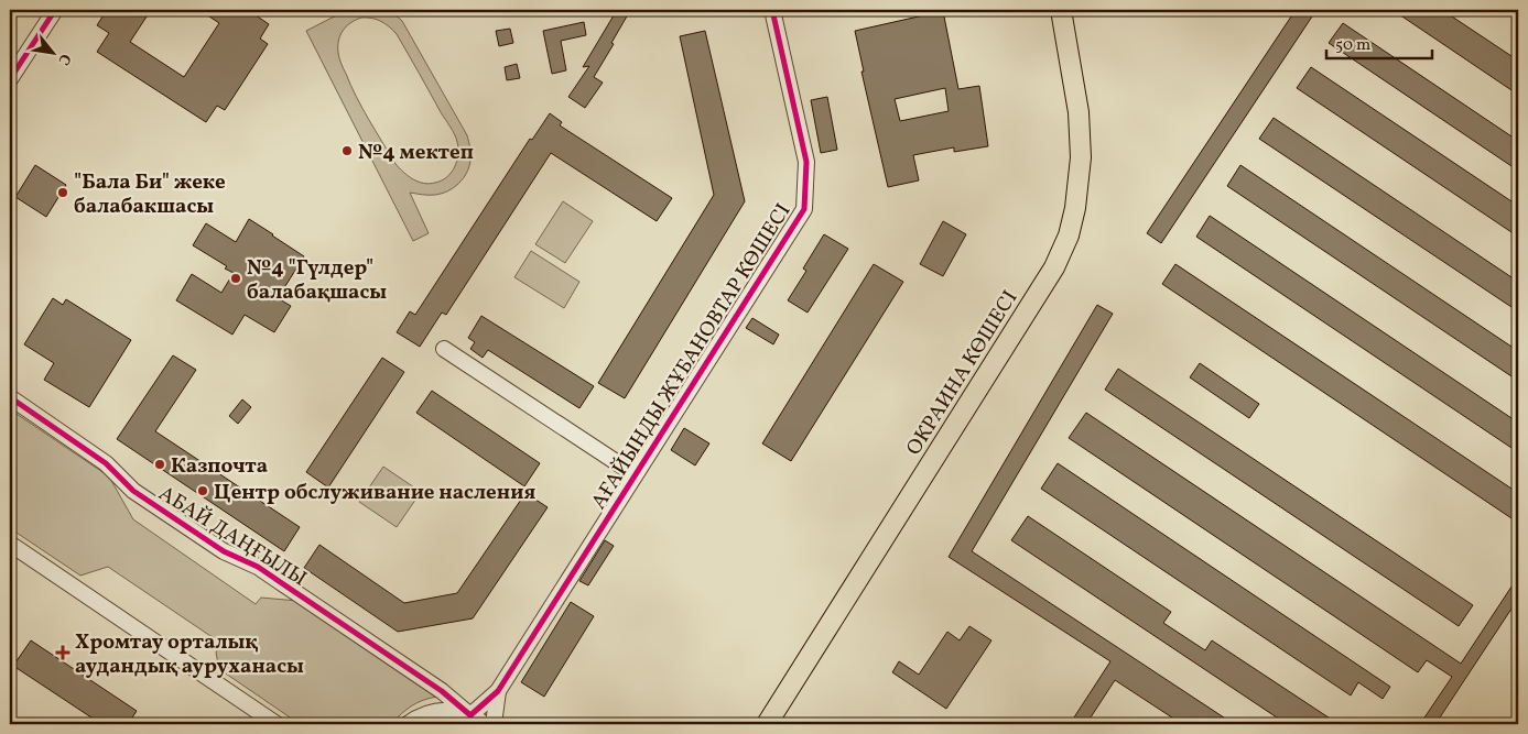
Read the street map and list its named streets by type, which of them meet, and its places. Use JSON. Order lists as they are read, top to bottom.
{
  "streets": {
    "main road": ["ОКРАИНА КӨШЕСІ"],
    "street": ["АҒАЙЫНДЫ ЖҰБАНОВТАР КӨШЕСІ", "АБАЙ ДАҢҒЫЛЫ"]
  },
  "places": {
    "other": [
      "№4 мектеп",
      "\"Бала Би\" жеке балабакшасы",
      "№4 \"Гүлдер\" балабақшасы",
      "Казпочта",
      "Центр обслуживание насления"
    ],
    "health": ["Хромтау орталық аудандық ауруханасы"]
  },
  "scale_bar": "50 m",
  "north": "bottom right"
}
